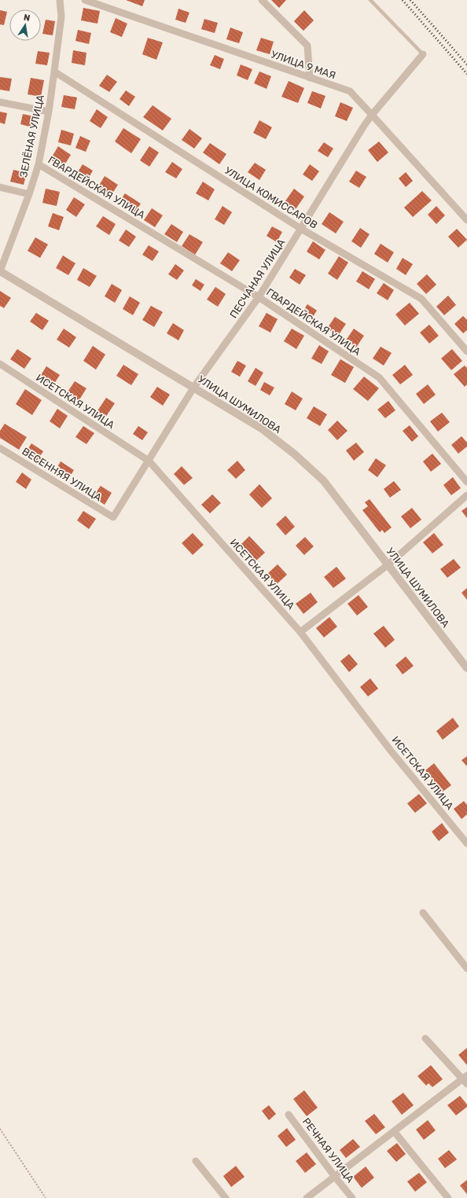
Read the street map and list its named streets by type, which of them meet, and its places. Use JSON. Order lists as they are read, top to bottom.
{
  "streets": {
    "street": [
      "УЛИЦА 9 МАЯ",
      "ЗЕЛЁНАЯ УЛИЦА",
      "ГВАРДЕЙСКАЯ УЛИЦА",
      "УЛИЦА КОМИССАРОВ",
      "ПЕСЧАНАЯ УЛИЦА",
      "ИСЕТСКАЯ УЛИЦА",
      "УЛИЦА ШУМИЛОВА",
      "ВЕСЕННЯЯ УЛИЦА",
      "РЕЧНАЯ УЛИЦА"
    ]
  },
  "crossings": [
    ["УЛИЦА 9 МАЯ", "ПЕСЧАНАЯ УЛИЦА"],
    ["ЗЕЛЁНАЯ УЛИЦА", "ГВАРДЕЙСКАЯ УЛИЦА"],
    ["ЗЕЛЁНАЯ УЛИЦА", "УЛИЦА КОМИССАРОВ"],
    ["ЗЕЛЁНАЯ УЛИЦА", "УЛИЦА ШУМИЛОВА"],
    ["ГВАРДЕЙСКАЯ УЛИЦА", "ПЕСЧАНАЯ УЛИЦА"],
    ["УЛИЦА КОМИССАРОВ", "ПЕСЧАНАЯ УЛИЦА"],
    ["ПЕСЧАНАЯ УЛИЦА", "ИСЕТСКАЯ УЛИЦА"],
    ["ПЕСЧАНАЯ УЛИЦА", "УЛИЦА ШУМИЛОВА"],
    ["ПЕСЧАНАЯ УЛИЦА", "ВЕСЕННЯЯ УЛИЦА"]
  ],
  "north": "top"
}
